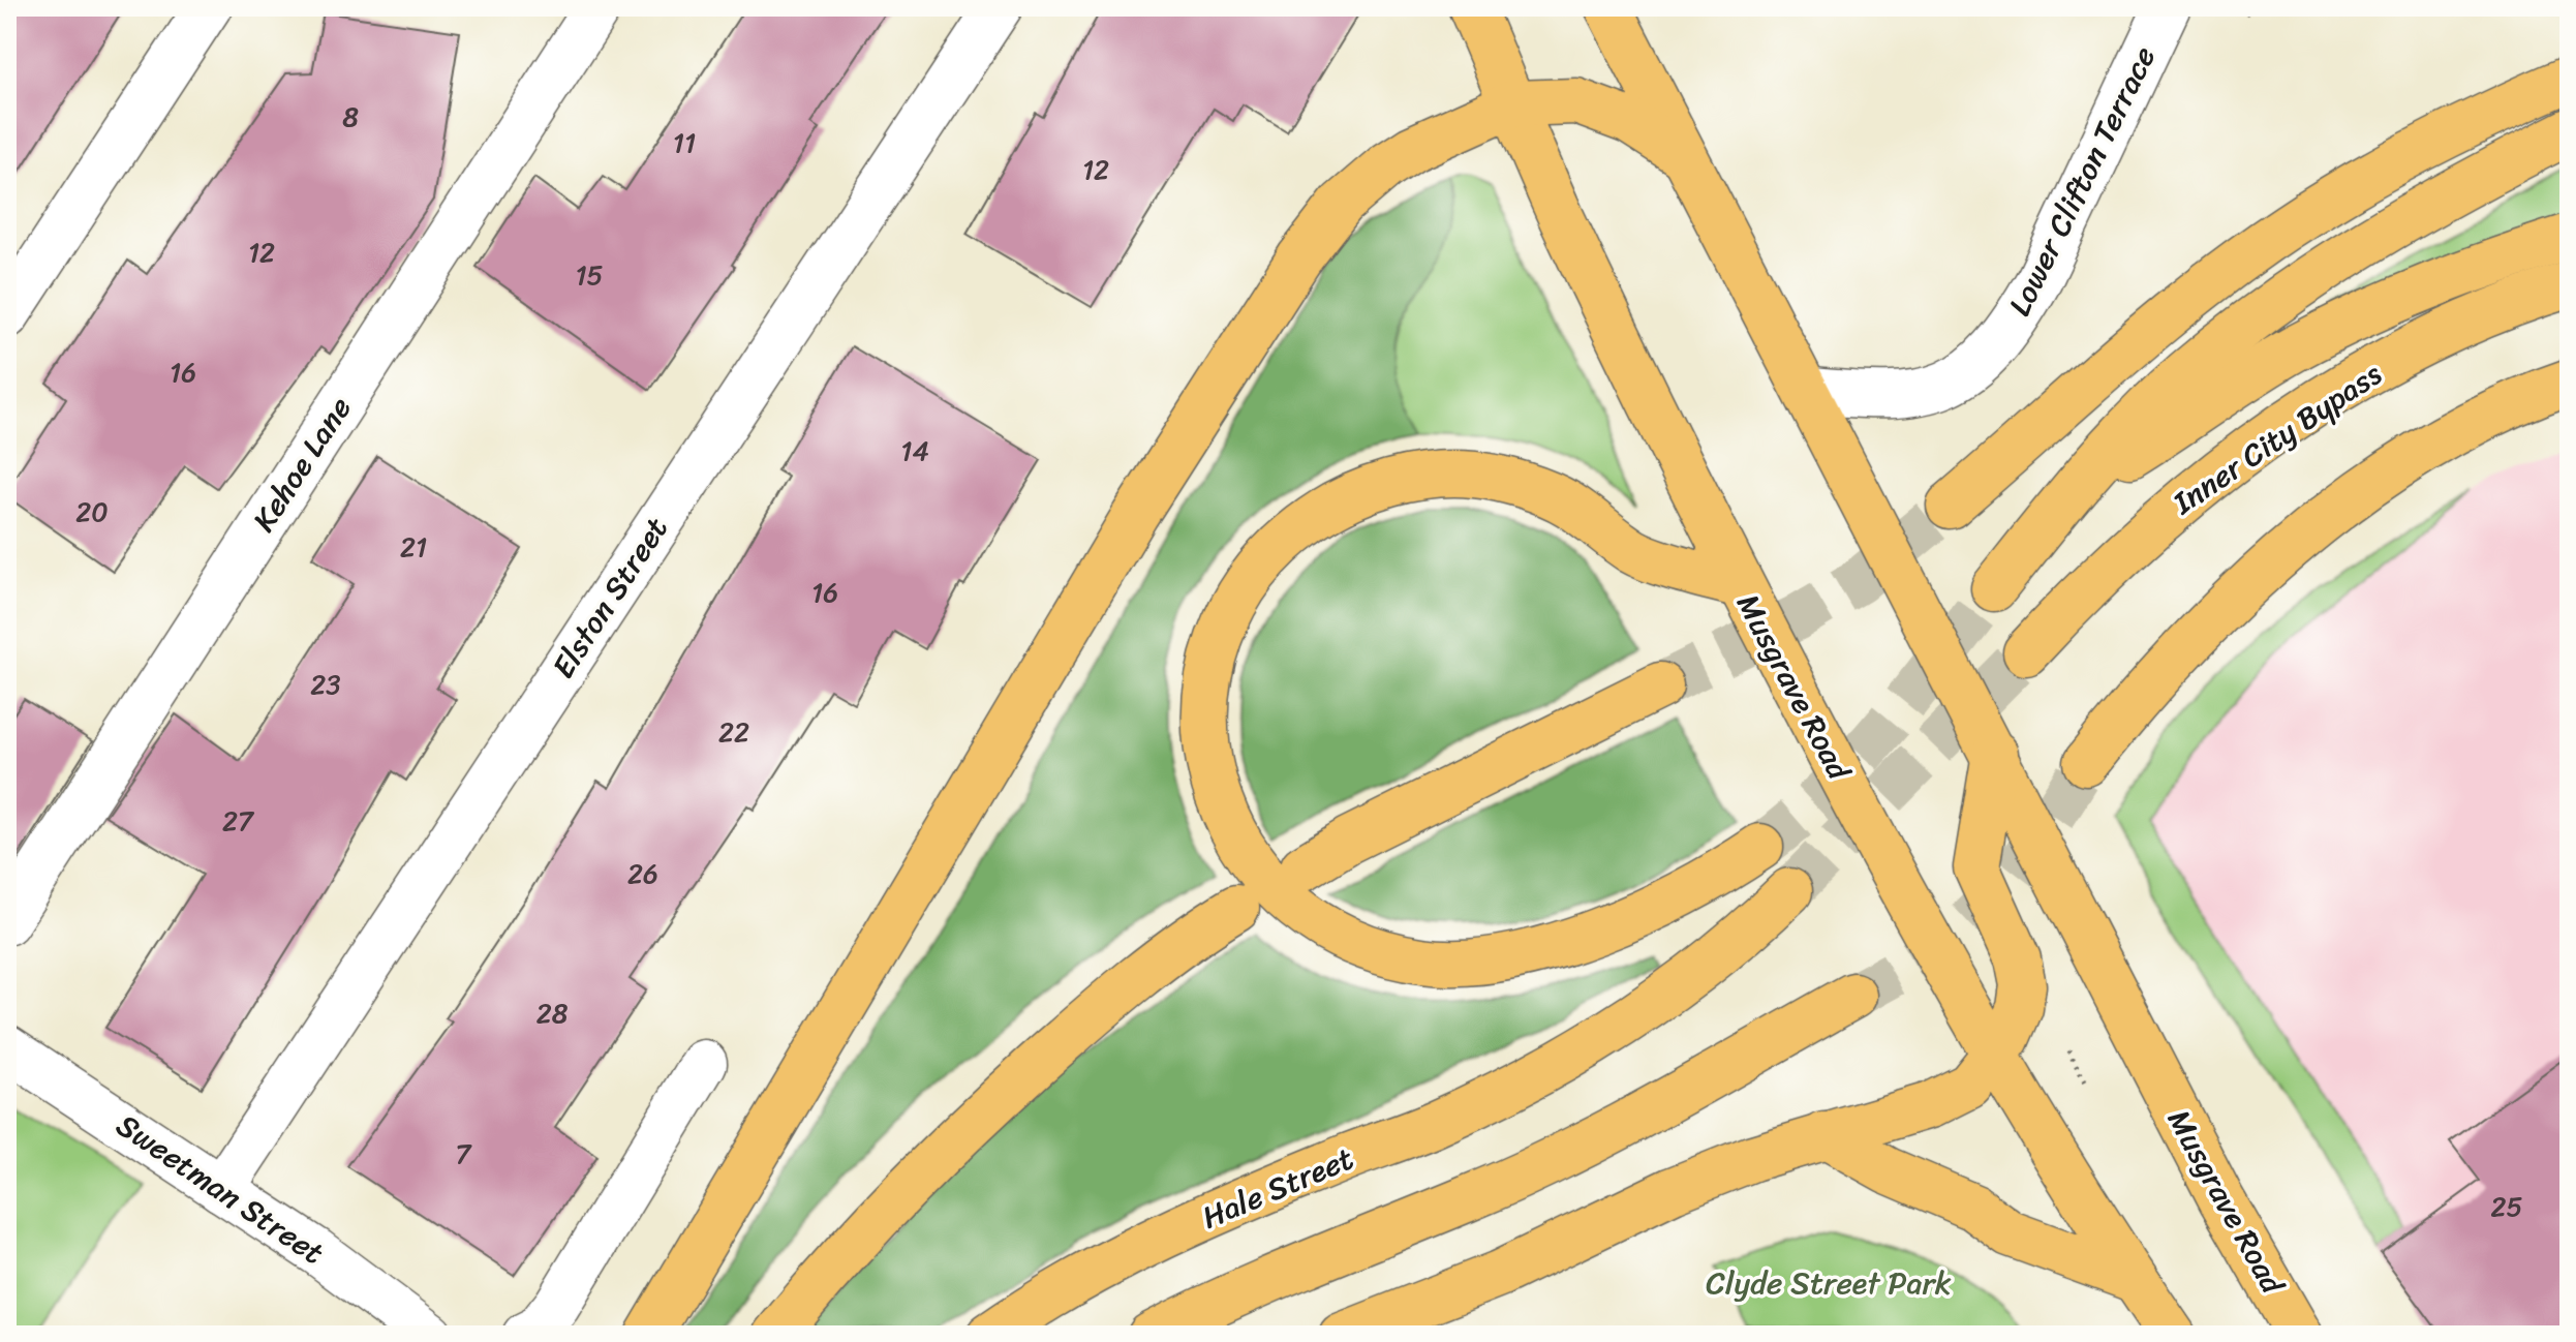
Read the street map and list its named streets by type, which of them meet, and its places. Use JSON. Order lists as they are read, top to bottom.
{
  "streets": {
    "main road": ["Inner City Bypass", "Musgrave Road", "Hale Street"],
    "street": [
      "Lower Clifton Terrace",
      "Kehoe Lane",
      "Elston Street",
      "Sweetman Street"
    ]
  },
  "crossings": [
    ["Lower Clifton Terrace", "Musgrave Road"],
    ["Elston Street", "Sweetman Street"]
  ],
  "parks": ["Clyde Street Park"],
  "house_numbers": [
    "8",
    "11",
    "12",
    "12",
    "15",
    "16",
    "14",
    "20",
    "21",
    "16",
    "23",
    "22",
    "27",
    "26",
    "28",
    "7",
    "25"
  ]
}
